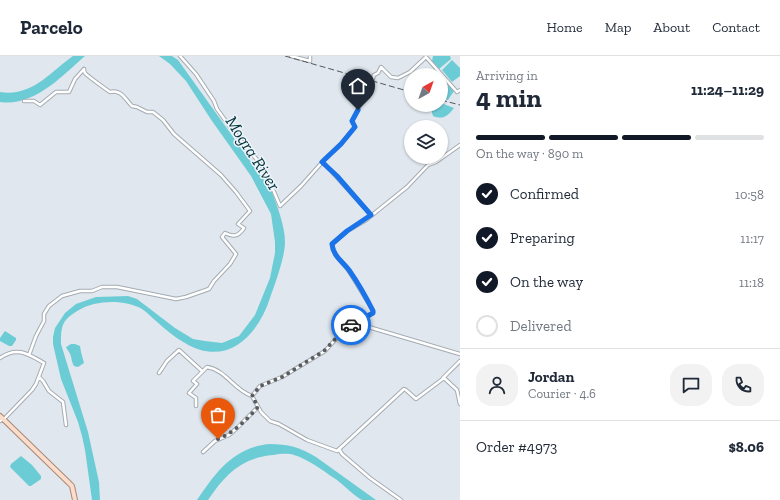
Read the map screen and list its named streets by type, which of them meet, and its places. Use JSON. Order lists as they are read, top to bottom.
{
  "water": ["Mogra River"],
  "north": "top right",
  "page": {
    "header": "Parcelo",
    "nav": [
      "Home",
      "Map",
      "About",
      "Contact"
    ],
    "heading": ["4 min", "Arriving in", "11:24–11:29"],
    "panel": [
      "Jordan",
      "Courier · 4.6",
      "Order #4973",
      "$8.06"
    ],
    "bar": "On the way · 890 m",
    "list": [
      ["Confirmed", "10:58"],
      ["Preparing", "11:17"],
      ["On the way", "11:18"],
      "Delivered"
    ]
  }
}
